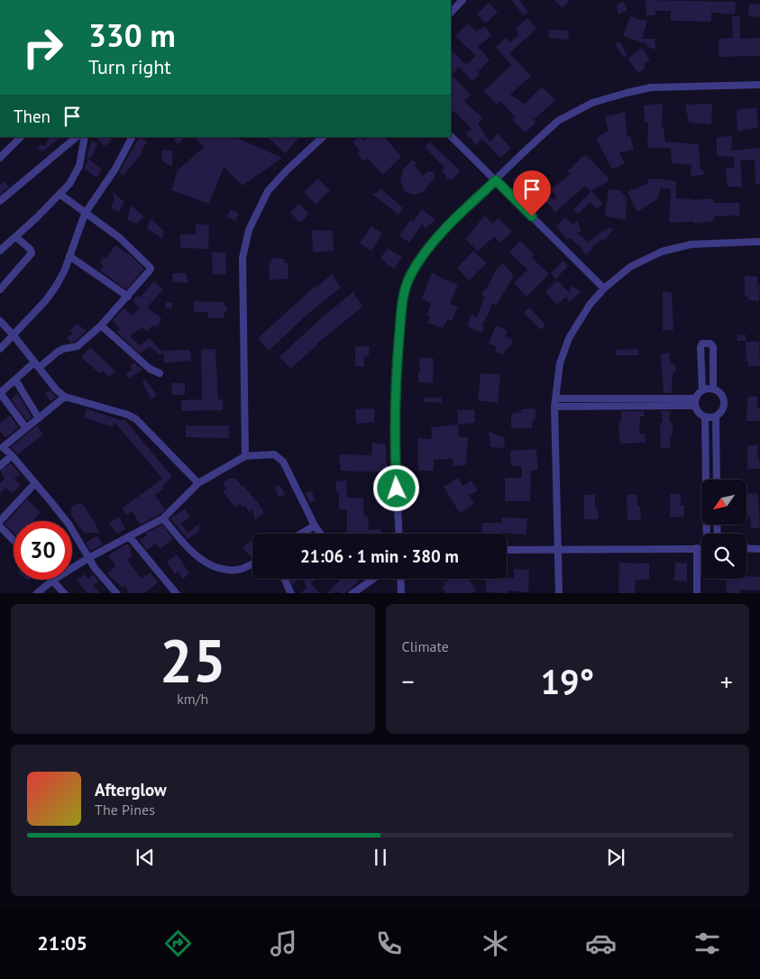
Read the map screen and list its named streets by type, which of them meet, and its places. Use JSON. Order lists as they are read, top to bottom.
{
  "north": "bottom left",
  "page": {
    "turn": ["330 m", "Turn right"],
    "then": "Then",
    "limit": "30",
    "trip": "21:06 · 1 min · 380 m",
    "tile": [
      ["25", "km/h"],
      "Climate"
    ],
    "heat": ["−", "19°", "+"],
    "song": ["Afterglow", "The Pines"],
    "tabs": "21:05"
  }
}
